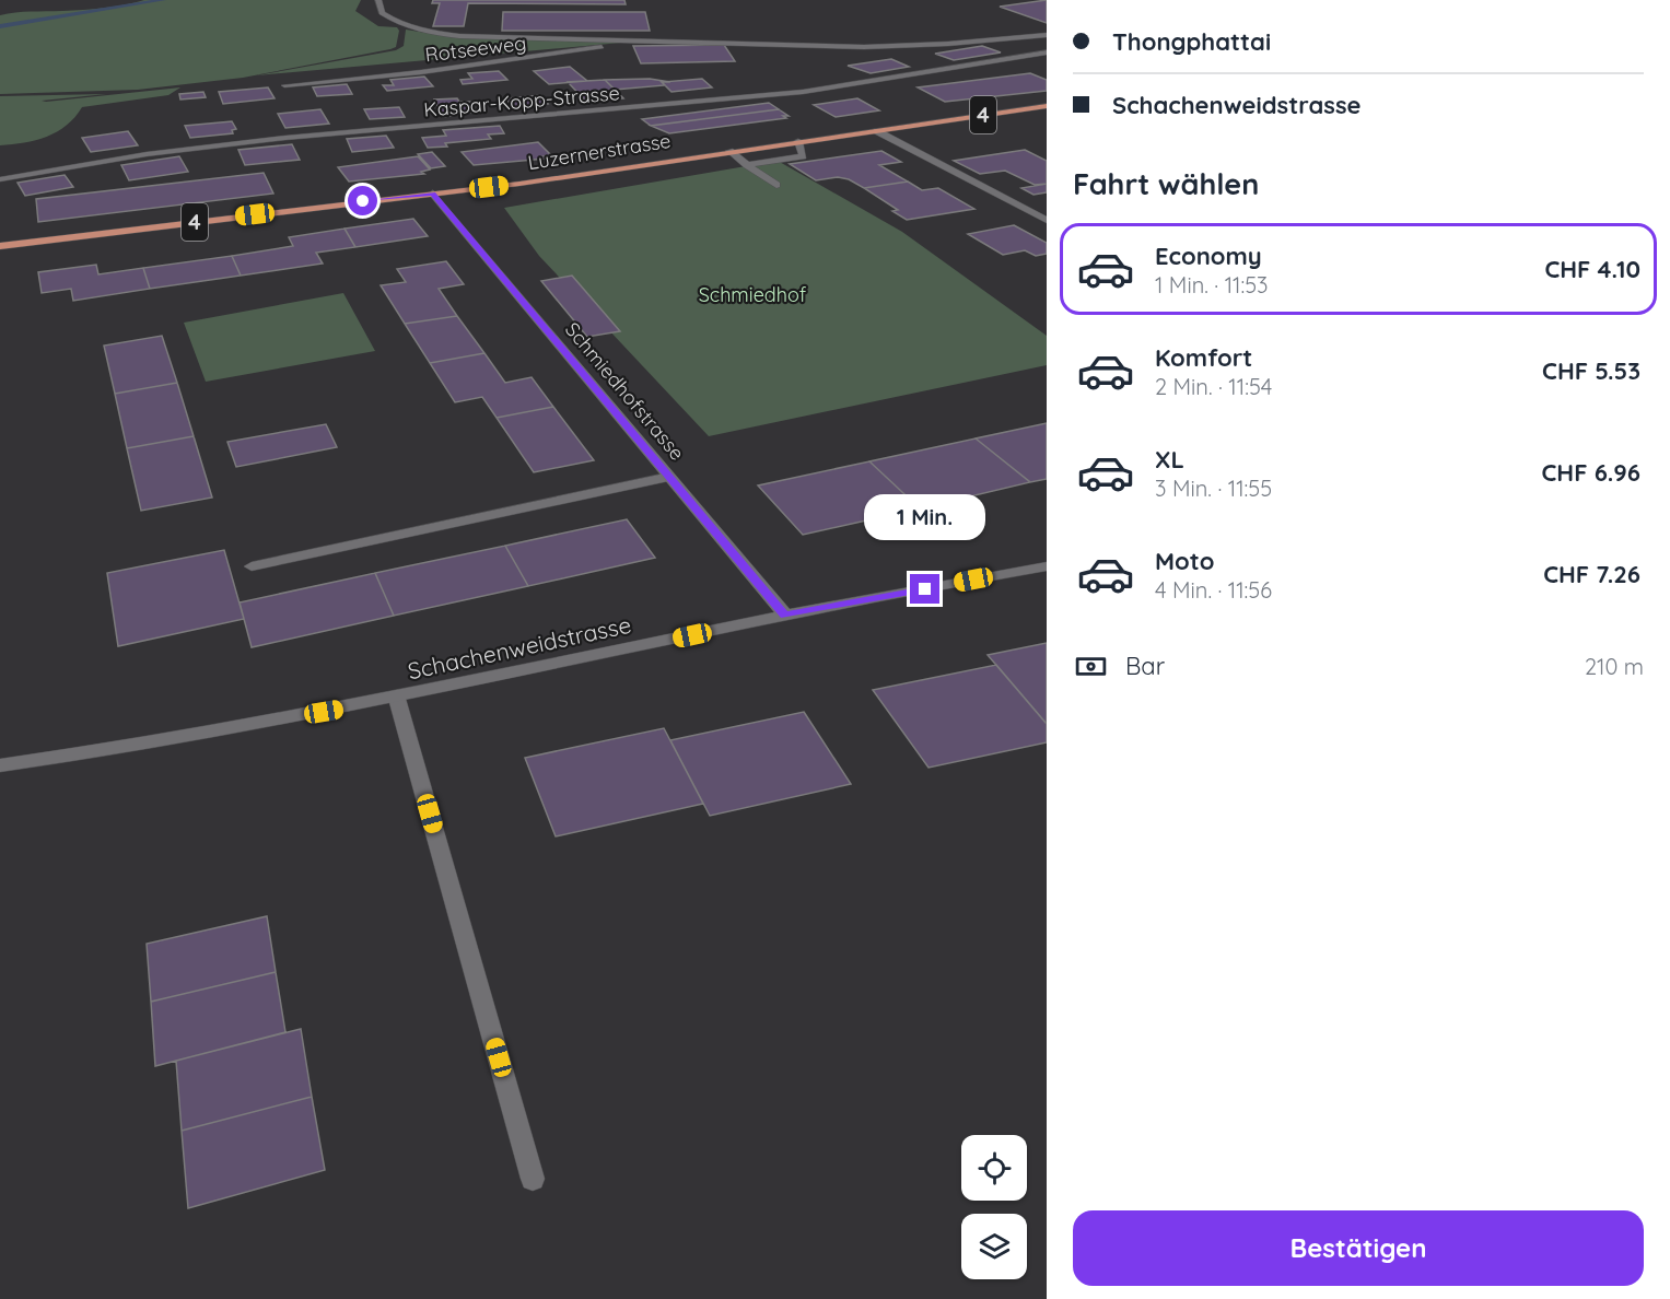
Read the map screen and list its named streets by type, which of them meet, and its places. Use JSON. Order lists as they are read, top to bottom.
{
  "streets": {
    "main road": ["4", "Luzernerstrasse"],
    "street": [
      "Rotseeweg",
      "Kaspar-Kopp-Strasse",
      "Schmiedhofstrasse",
      "Schachenweidstrasse"
    ]
  },
  "crossings": [
    ["Luzernerstrasse", "Schmiedhofstrasse"],
    ["Schmiedhofstrasse", "Schachenweidstrasse"]
  ],
  "parks": ["Schmiedhof"],
  "page": {
    "banner": ["Thongphattai", "Schachenweidstrasse"],
    "heading": "Fahrt wählen",
    "list": [
      {
        "name": "Economy",
        "note": "1 Min. · 11:53",
        "value": "CHF 4.10"
      },
      {
        "name": "Komfort",
        "note": "2 Min. · 11:54",
        "value": "CHF 5.53"
      },
      {
        "name": "XL",
        "note": "3 Min. · 11:55",
        "value": "CHF 6.96"
      },
      {
        "name": "Moto",
        "note": "4 Min. · 11:56",
        "value": "CHF 7.26"
      }
    ],
    "bubble": "1 Min.",
    "pay": ["Bar", "210 m"],
    "buttons": "Bestätigen"
  }
}
